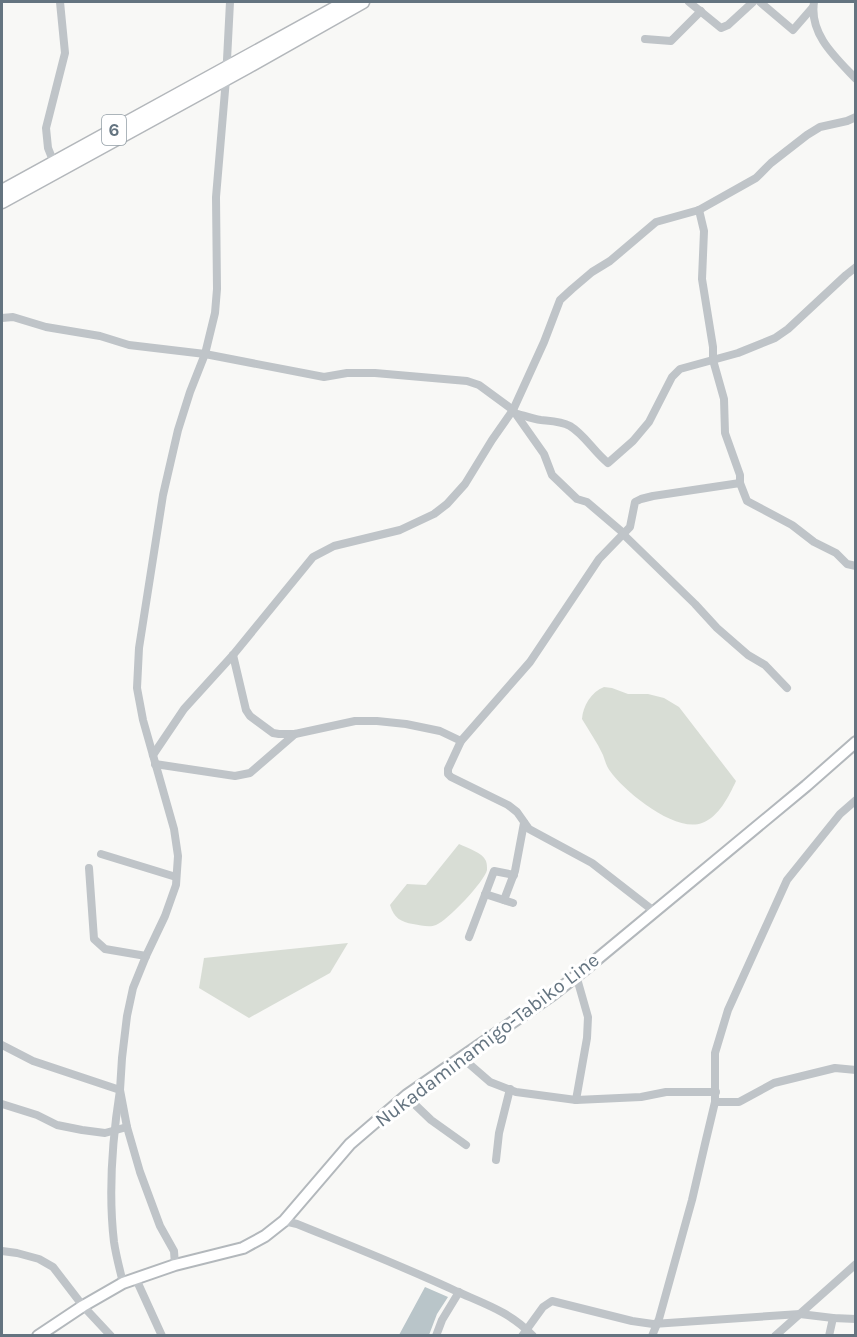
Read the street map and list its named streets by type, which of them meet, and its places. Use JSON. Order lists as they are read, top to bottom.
{
  "streets": {
    "highway": ["6"],
    "main road": ["Nukadaminamigo-Tabiko Line"]
  }
}
